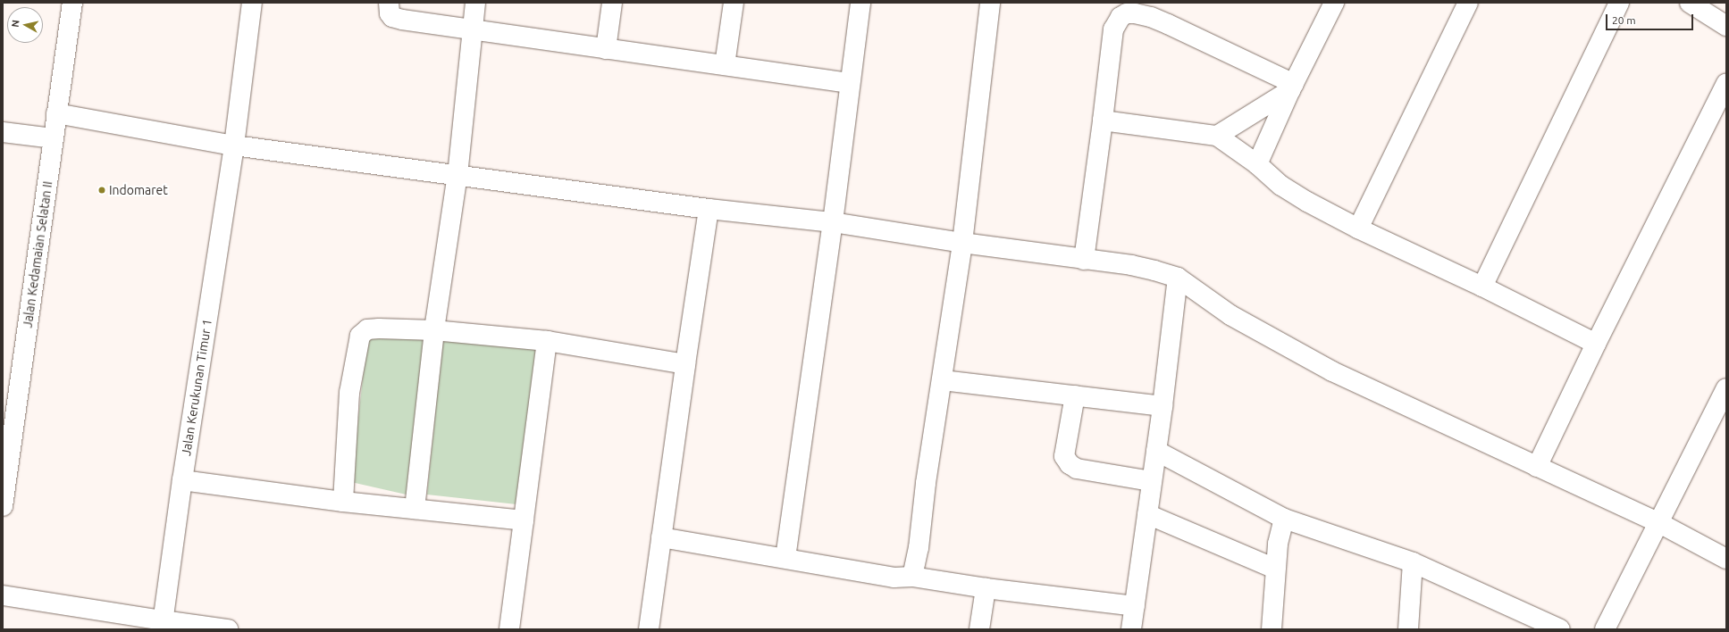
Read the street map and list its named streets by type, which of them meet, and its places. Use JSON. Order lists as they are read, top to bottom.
{
  "streets": {
    "street": ["Jalan Kedamaian Selatan II", "Jalan Kerukunan Timur 1"]
  },
  "places": ["Indomaret"],
  "scale_bar": "20 m",
  "north": "left"
}
